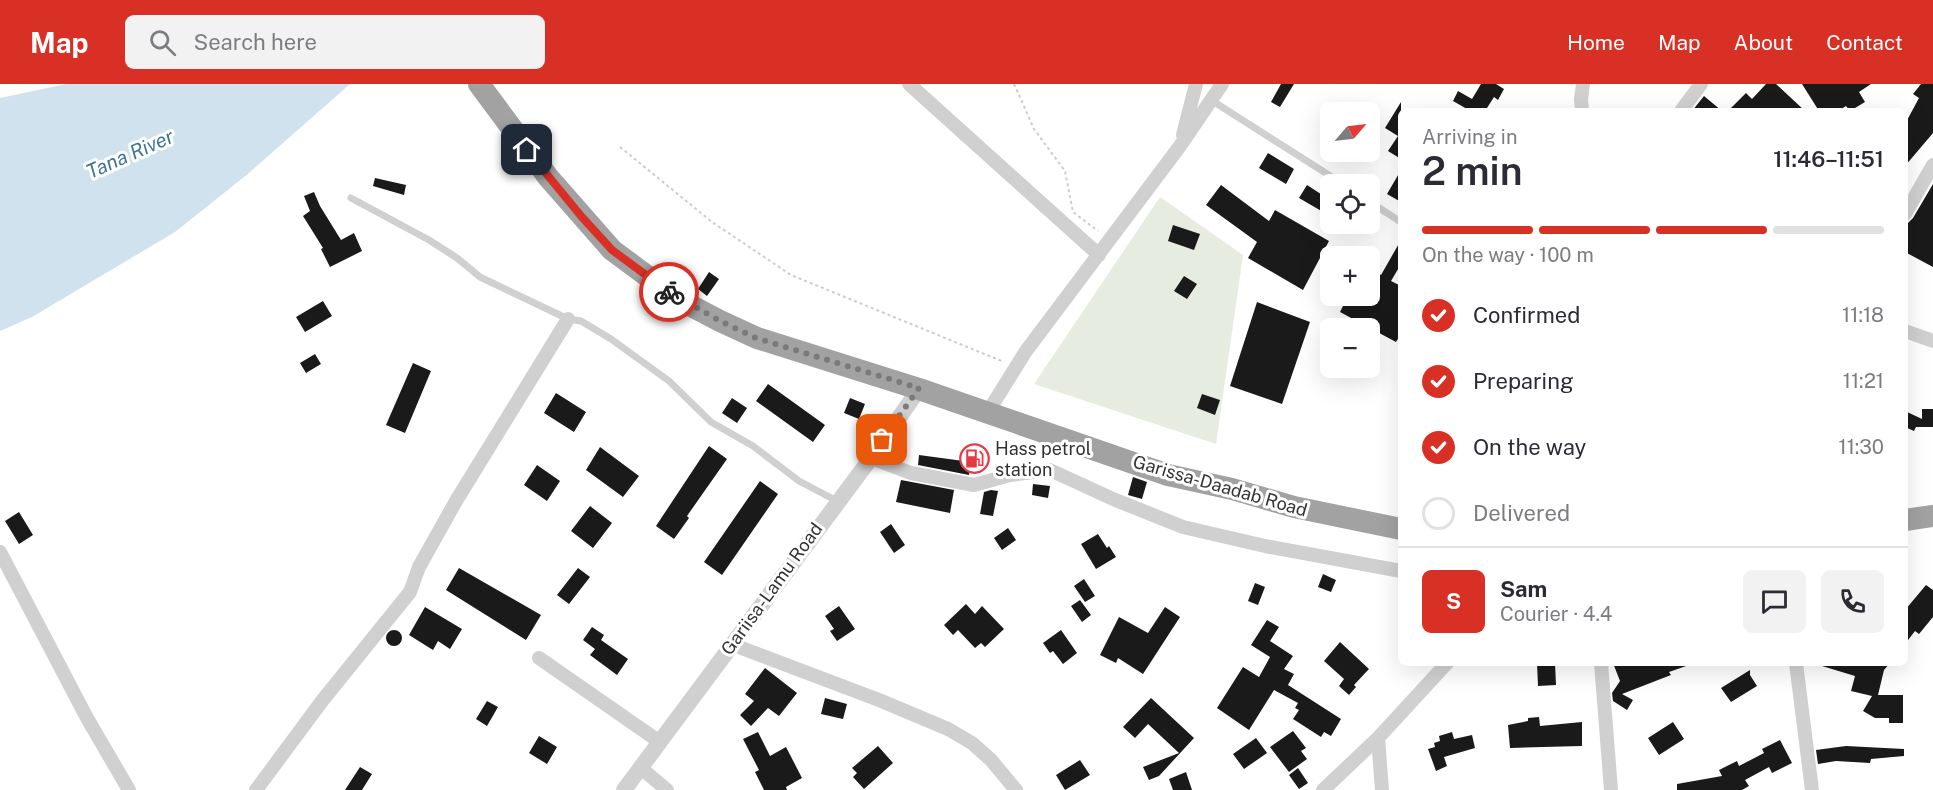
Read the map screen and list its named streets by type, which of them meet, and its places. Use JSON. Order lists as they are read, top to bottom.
{
  "streets": {
    "highway": ["Garissa-Daadab Road"],
    "street": ["Gariisa-Lamu Road"]
  },
  "crossings": [
    ["Garissa-Daadab Road", "Gariisa-Lamu Road"]
  ],
  "water": ["Tana River"],
  "places": {
    "fuel station": ["Hass petrol station"]
  },
  "north": "top right",
  "page": {
    "header": "Map",
    "search": "Search here",
    "nav": [
      "Home",
      "Map",
      "About",
      "Contact"
    ],
    "map_buttons": ["+", "−"],
    "heading": ["2 min", "Arriving in", "11:46–11:51"],
    "panel": ["Sam", "Courier · 4.4"],
    "bar": "On the way · 100 m",
    "list": [
      ["Confirmed", "11:18"],
      ["Preparing", "11:21"],
      ["On the way", "11:30"],
      "Delivered"
    ],
    "round": "S"
  }
}
